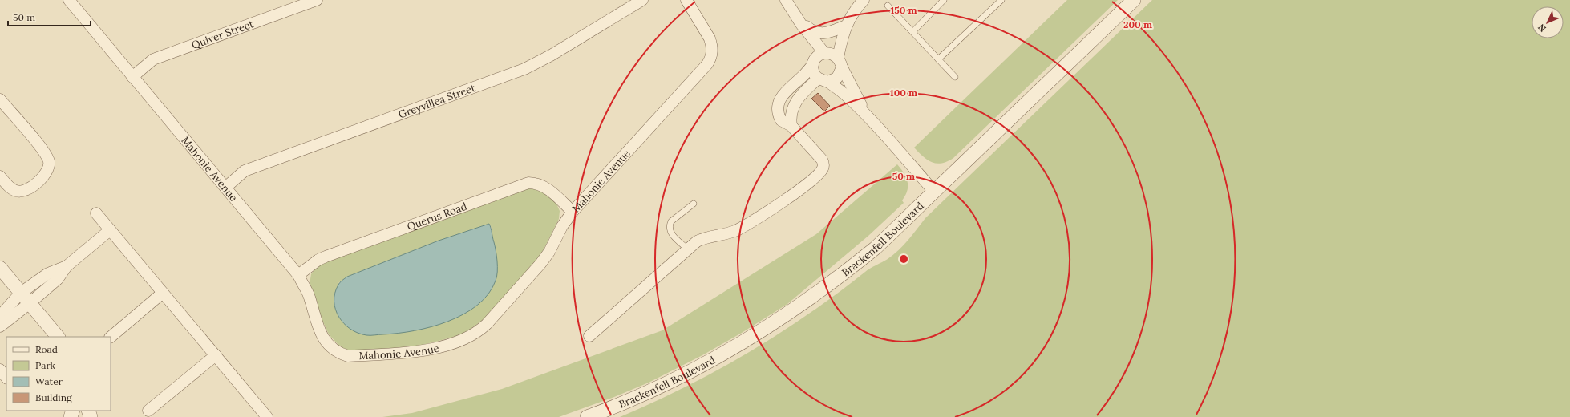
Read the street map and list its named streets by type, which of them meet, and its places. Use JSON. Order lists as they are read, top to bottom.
{
  "streets": {
    "street": [
      "Quiver Street",
      "Greyvillea Street",
      "Mahonie Avenue",
      "Querus Road",
      "Brackenfell Boulevard"
    ]
  },
  "crossings": [
    ["Quiver Street", "Mahonie Avenue"],
    ["Greyvillea Street", "Mahonie Avenue"],
    ["Mahonie Avenue", "Querus Road"]
  ],
  "legend": [
    "Road",
    "Park",
    "Water",
    "Building"
  ],
  "scale_bar": "50 m",
  "north": "bottom left",
  "rings": [
    "150 m",
    "200 m",
    "100 m",
    "50 m"
  ]
}
